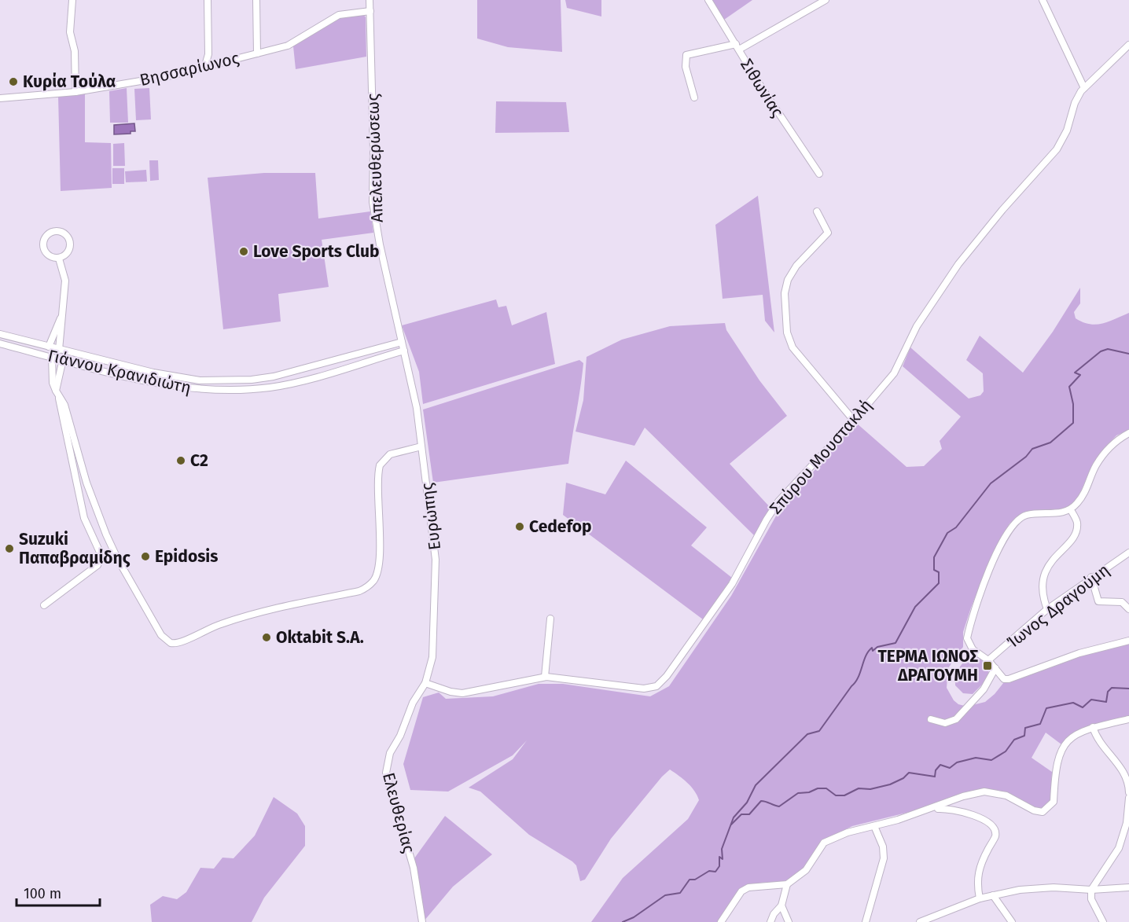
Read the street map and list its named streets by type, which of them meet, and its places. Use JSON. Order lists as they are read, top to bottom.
{
  "streets": {
    "street": [
      "Βησσαρίωνος",
      "Σιθωνίας",
      "Απελευθερώσεως",
      "Γιάννου Κρανιδιώτη",
      "Σπύρου Μουστακλή",
      "Ευρώπης",
      "Ίωνος Δραγούμη",
      "Ελευθερίας"
    ]
  },
  "crossings": [
    ["Βησσαρίωνος", "Απελευθερώσεως"],
    ["Απελευθερώσεως", "Γιάννου Κρανιδιώτη"],
    ["Απελευθερώσεως", "Ευρώπης"],
    ["Γιάννου Κρανιδιώτη", "Ευρώπης"],
    ["Σπύρου Μουστακλή", "Ευρώπης"],
    ["Σπύρου Μουστακλή", "Ελευθερίας"],
    ["Ευρώπης", "Ελευθερίας"]
  ],
  "places": {
    "other": [
      "Κυρία Τούλα",
      "Love Sports Club",
      "C2",
      "Cedefop",
      "Suzuki Παπαβραμίδης",
      "Epidosis",
      "Oktabit S.A."
    ],
    "transit": ["ΤΕΡΜΑ ΙΩΝΟΣ ΔΡΑΓΟΥΜΗ"]
  },
  "scale_bar": "100 m"
}
